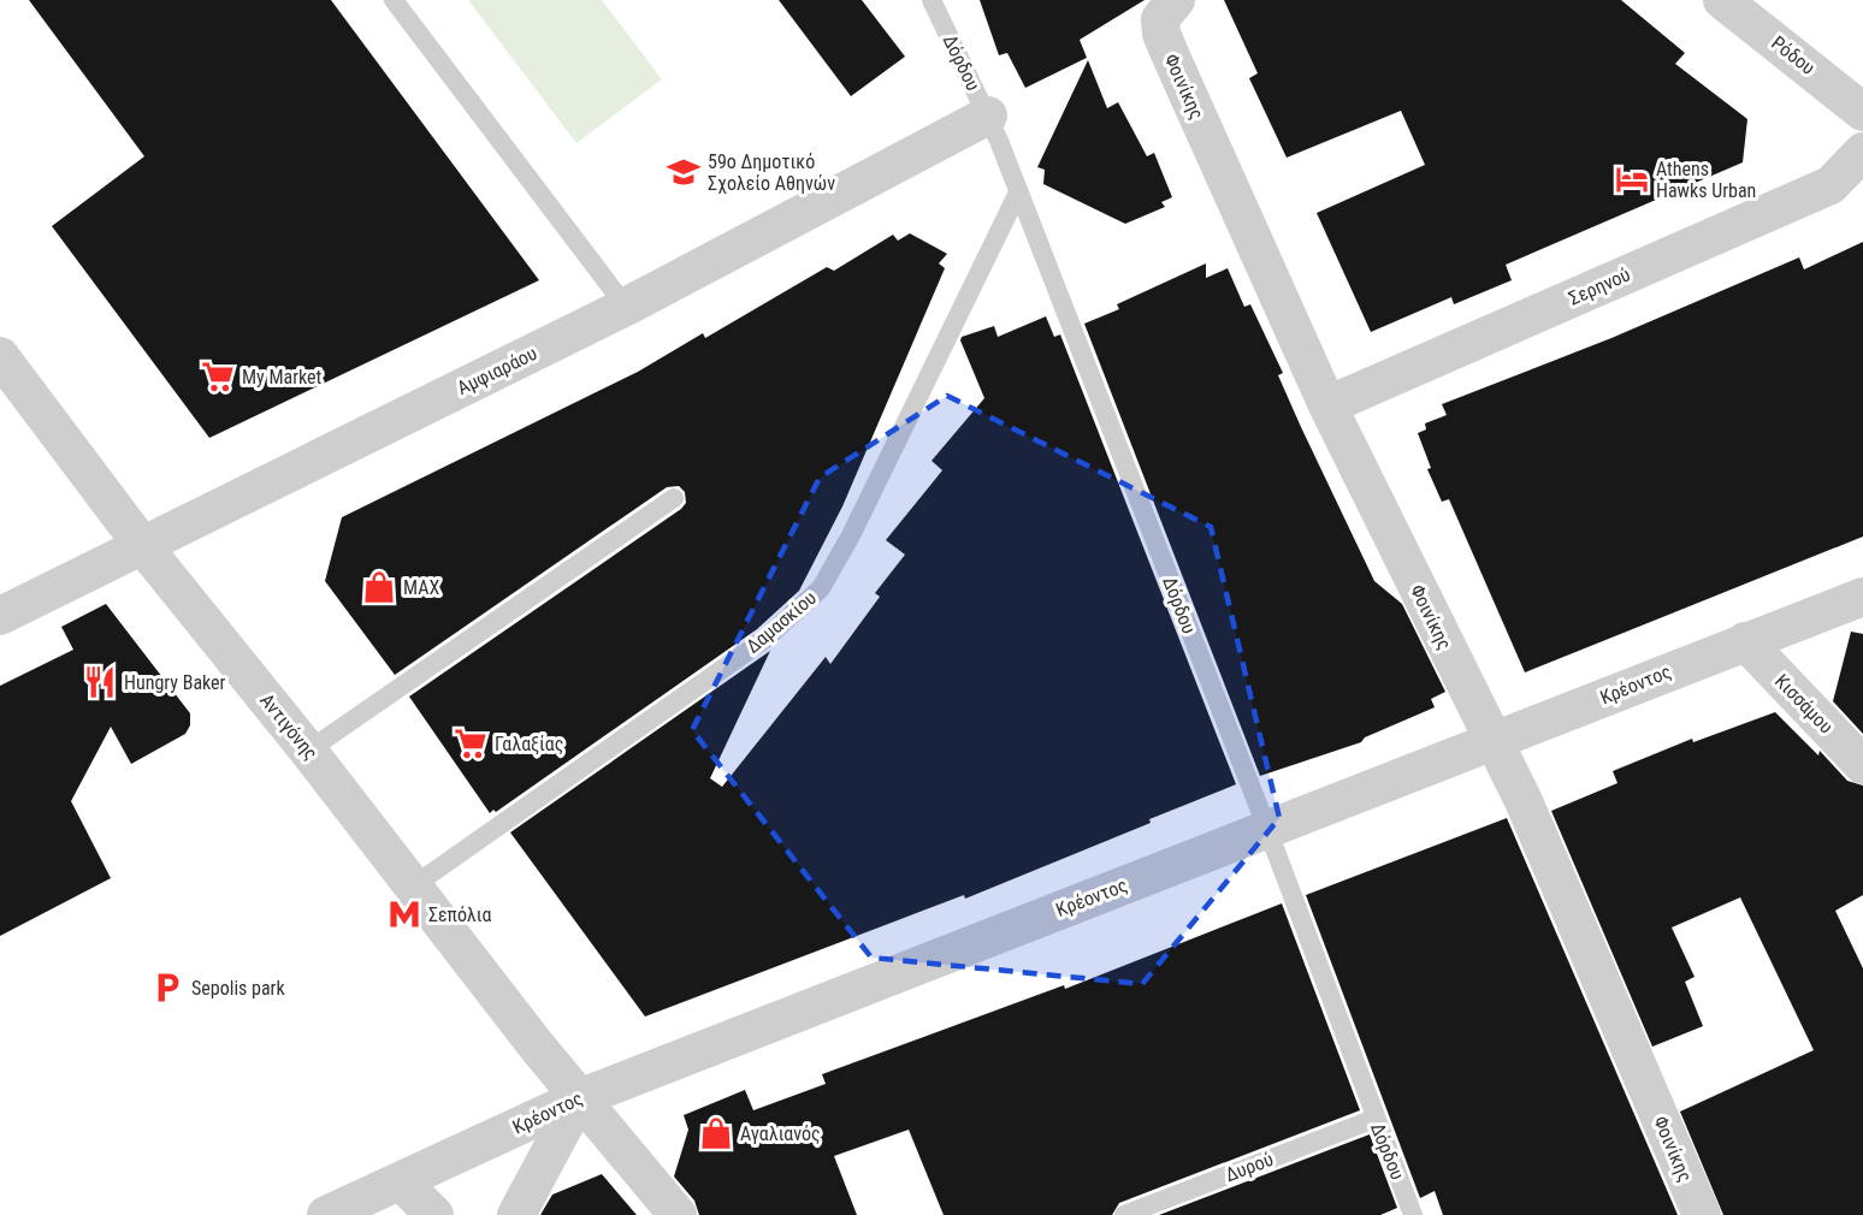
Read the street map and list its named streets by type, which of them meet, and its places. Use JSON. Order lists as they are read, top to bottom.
{
  "streets": {
    "street": [
      "Ρόδου",
      "Φοινίκης",
      "Σερηνού",
      "Αμφιαράου",
      "Κρέοντος",
      "Κισσάμου",
      "Αντιγόνης"
    ],
    "lane": ["Δόρδου", "Δαμασκίου", "Δυρού"]
  },
  "crossings": [
    ["Δόρδου", "Αμφιαράου"],
    ["Δόρδου", "Δαμασκίου"],
    ["Δόρδου", "Κρέοντος"],
    ["Δόρδου", "Δυρού"],
    ["Φοινίκης", "Σερηνού"],
    ["Φοινίκης", "Κρέοντος"],
    ["Αμφιαράου", "Αντιγόνης"],
    ["Δαμασκίου", "Αντιγόνης"],
    ["Κρέοντος", "Κισσάμου"],
    ["Κρέοντος", "Αντιγόνης"]
  ],
  "places": {
    "school or university": ["59ο Δημοτικό Σχολείο Αθηνών"],
    "hotel": ["Athens Hawks Urban"],
    "supermarket": ["My Market", "Γαλαξίας"],
    "shop": ["MAX", "Αγαλιανός"],
    "restaurant": ["Hungry Baker"],
    "metro station": ["Σεπόλια"],
    "parking": ["Sepolis park"]
  }
}
